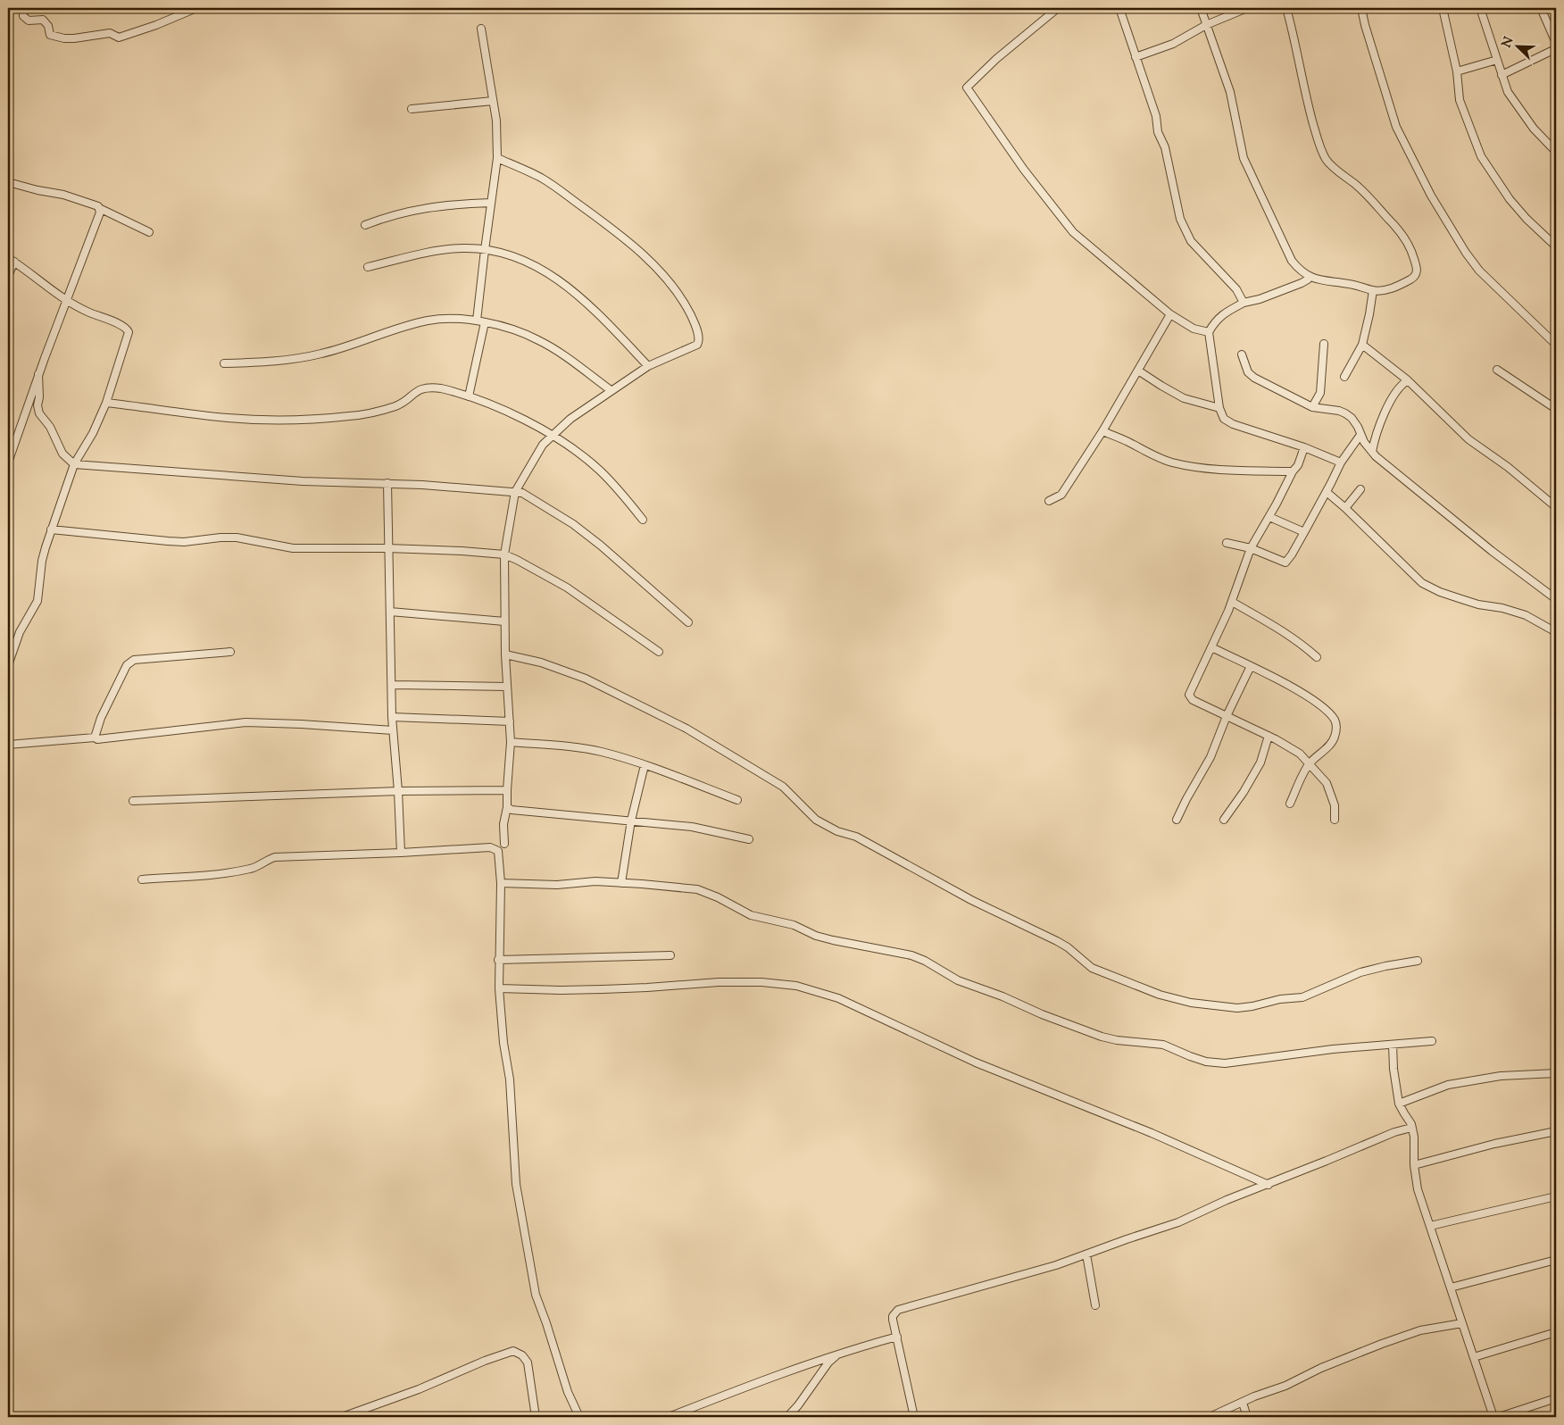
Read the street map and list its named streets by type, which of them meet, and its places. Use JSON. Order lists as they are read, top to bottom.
{
  "north": "top left"
}
